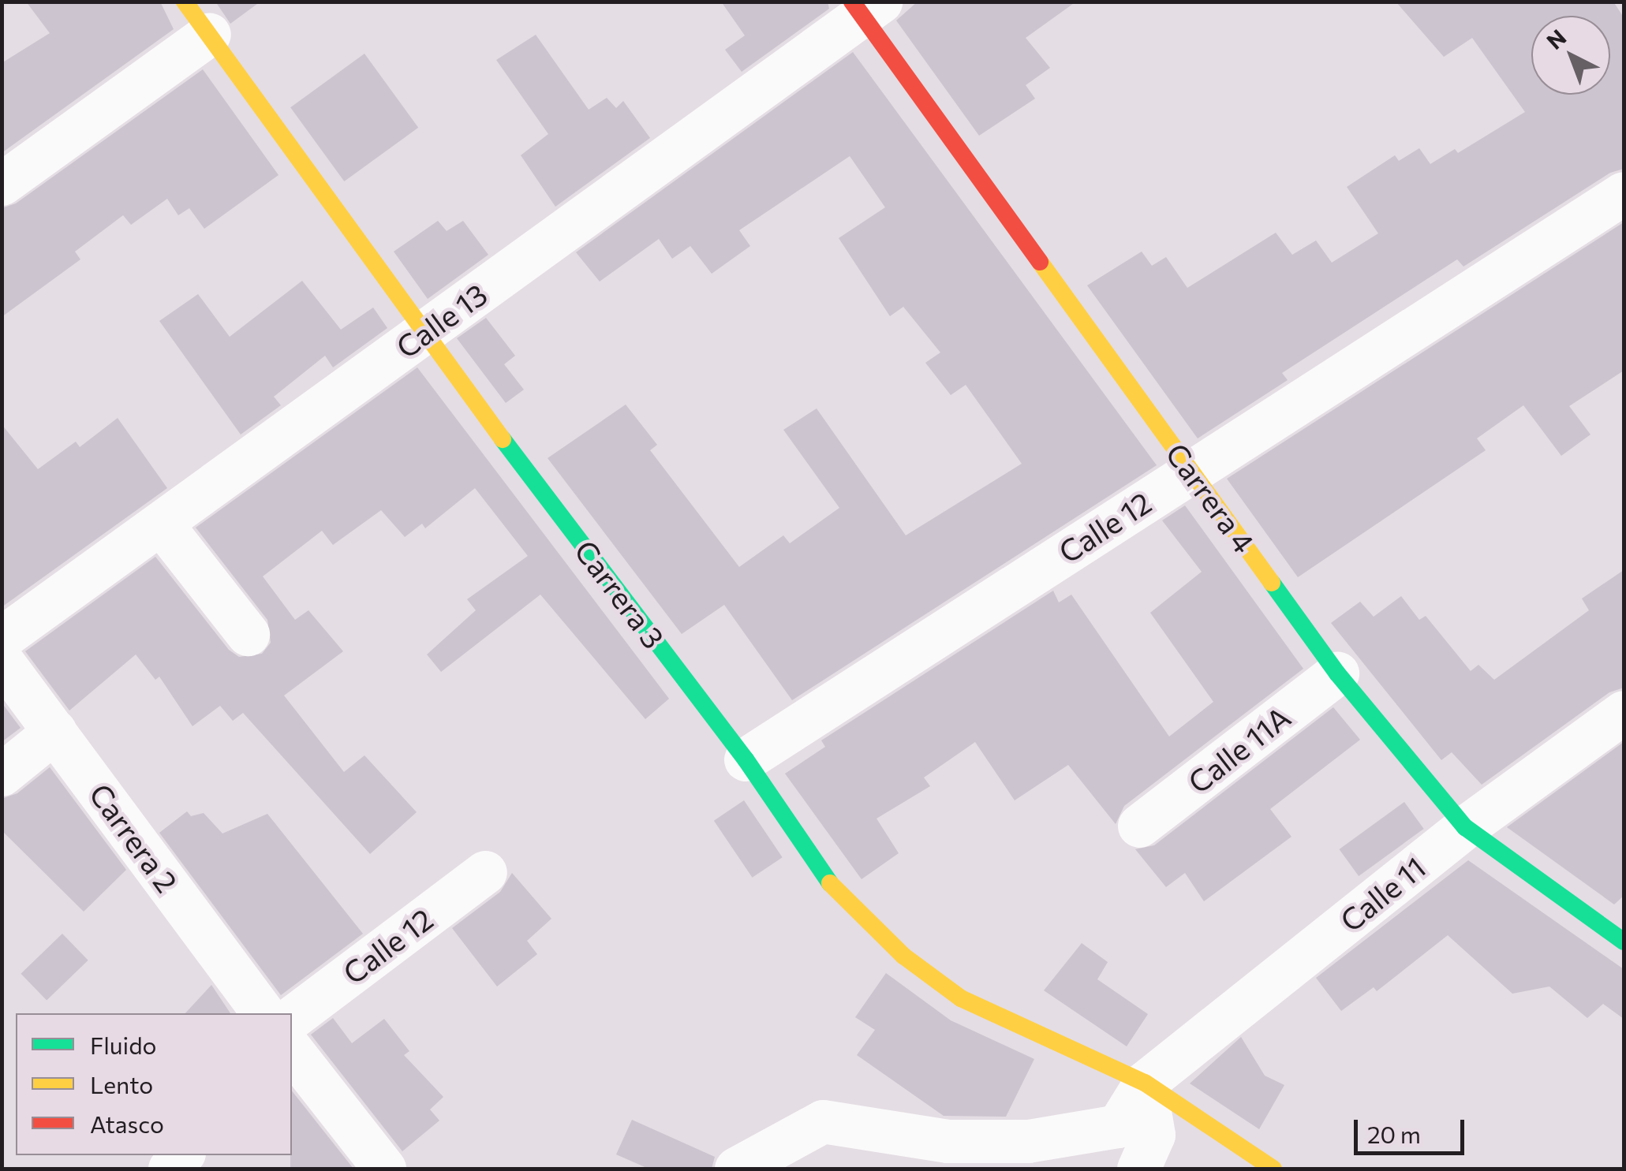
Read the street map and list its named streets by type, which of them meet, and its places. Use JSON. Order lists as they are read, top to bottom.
{
  "streets": {
    "street": [
      "Calle 13",
      "Carrera 4",
      "Calle 12",
      "Carrera 3",
      "Calle 11A",
      "Carrera 2",
      "Calle 11"
    ]
  },
  "crossings": [
    ["Calle 13", "Carrera 4"],
    ["Calle 13", "Carrera 3"],
    ["Carrera 4", "Calle 12"],
    ["Carrera 4", "Calle 11A"],
    ["Carrera 4", "Calle 11"],
    ["Calle 12", "Carrera 3"],
    ["Carrera 3", "Calle 11"]
  ],
  "legend": ["Fluido", "Lento", "Atasco"],
  "scale_bar": "20 m",
  "north": "top left"
}
